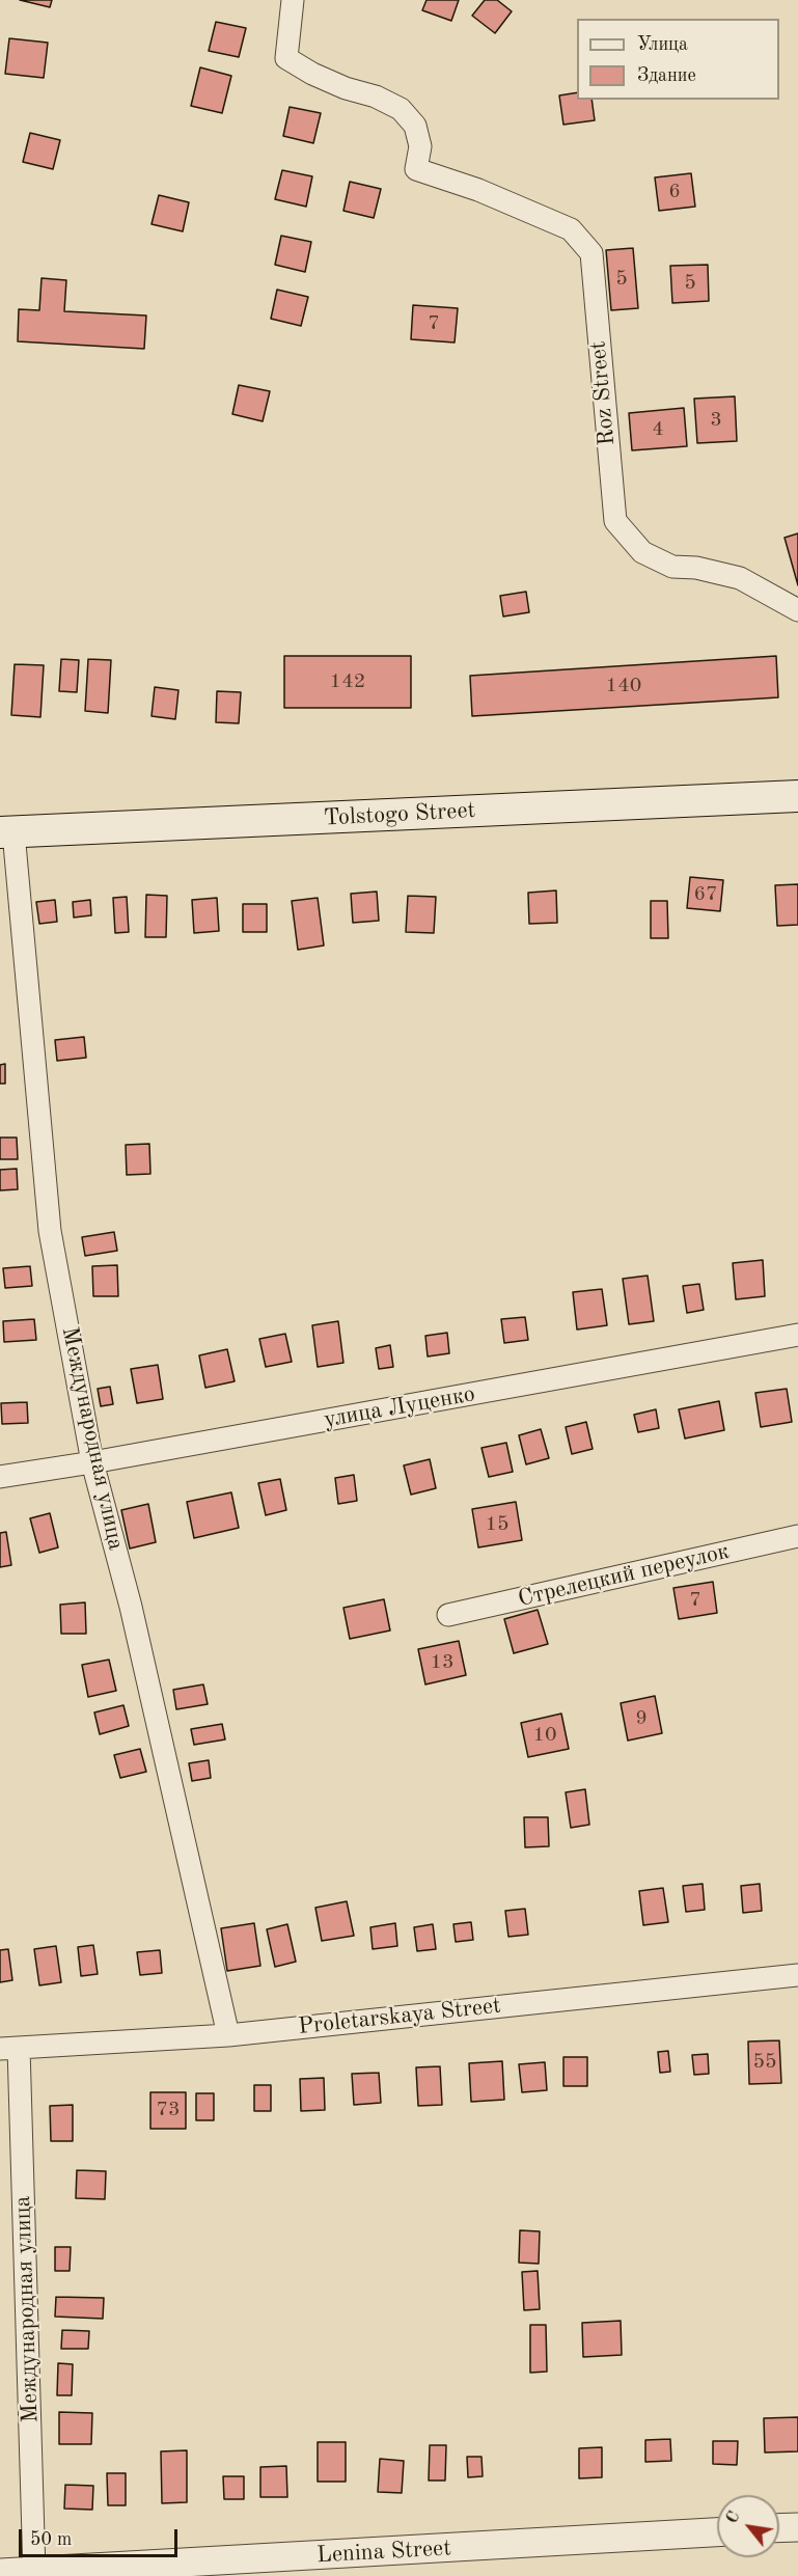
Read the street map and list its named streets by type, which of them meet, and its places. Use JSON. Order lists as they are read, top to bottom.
{
  "streets": {
    "main road": ["Tolstogo Street"],
    "street": [
      "Roz Street",
      "улица Луценко",
      "Международная улица",
      "Стрелецкий переулок",
      "Proletarskaya Street",
      "Lenina Street"
    ]
  },
  "crossings": [
    ["Tolstogo Street", "Международная улица"],
    ["улица Луценко", "Международная улица"],
    ["Международная улица", "Proletarskaya Street"],
    ["Международная улица", "Lenina Street"]
  ],
  "house_numbers": [
    "6",
    "5",
    "5",
    "7",
    "3",
    "4",
    "142",
    "140",
    "67",
    "15",
    "7",
    "13",
    "9",
    "10",
    "55",
    "73"
  ],
  "legend": ["Улица", "Здание"],
  "scale_bar": "50 m",
  "north": "top left"
}
